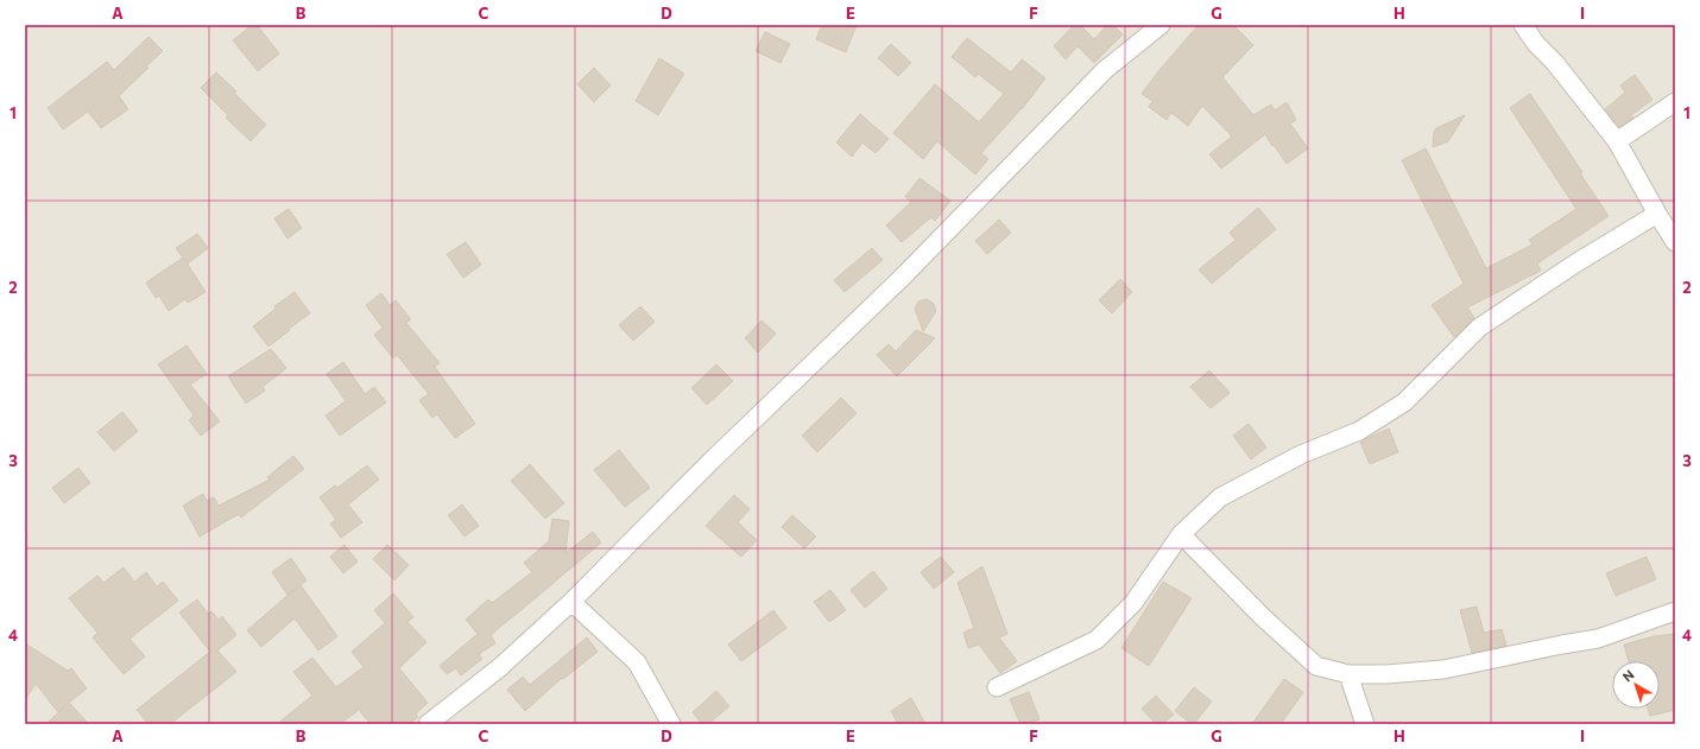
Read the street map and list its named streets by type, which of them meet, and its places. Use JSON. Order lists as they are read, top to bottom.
{
  "north": "top left",
  "grid": {
    "columns": [
      "A",
      "B",
      "C",
      "D",
      "E",
      "F",
      "G",
      "H",
      "I"
    ],
    "rows": [
      "1",
      "2",
      "3",
      "4"
    ]
  }
}
